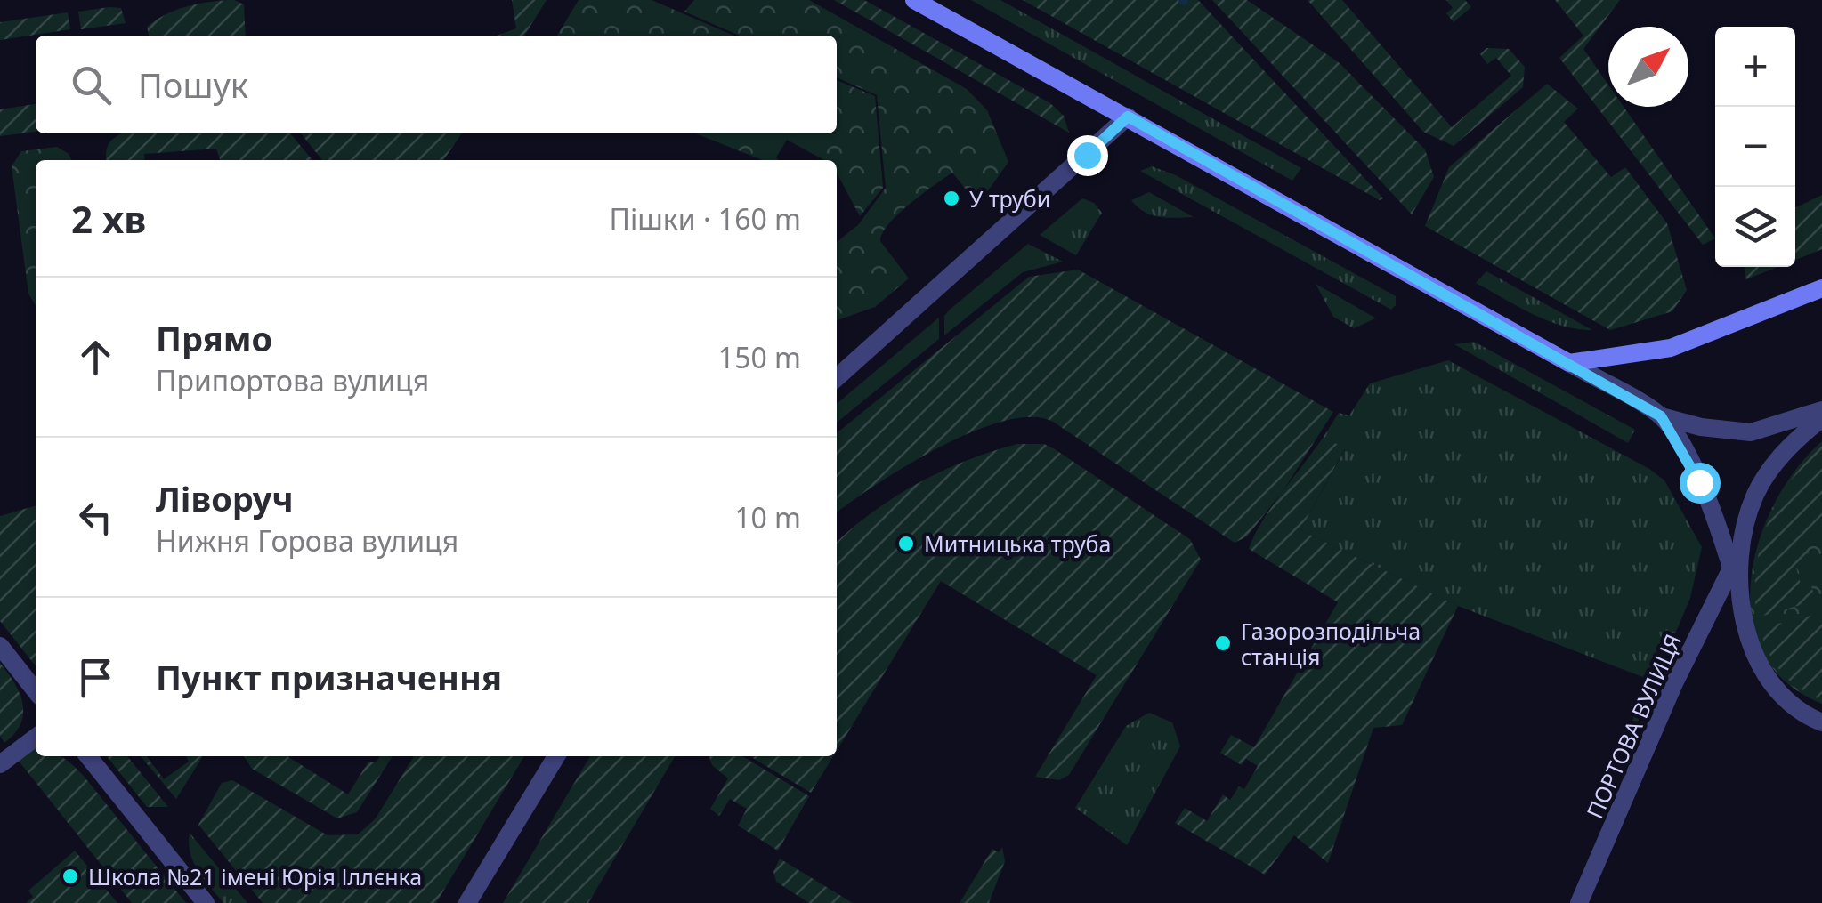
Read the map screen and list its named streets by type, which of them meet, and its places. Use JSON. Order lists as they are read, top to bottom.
{
  "streets": {
    "street": ["ПОРТОВА ВУЛИЦЯ"]
  },
  "places": [
    "У труби",
    "Митницька труба",
    "Газорозподільча станція",
    "Школа №21 імені Юрія Іллєнка"
  ],
  "north": "top right",
  "page": {
    "map_buttons": ["+", "−"],
    "search": "Пошук",
    "heading": ["2 хв", "Пішки · 160 m"],
    "list": [
      ["Прямо", "Припортова вулиця", "150 m"],
      ["Ліворуч", "Нижня Горова вулиця", "10 m"],
      "Пункт призначення"
    ]
  }
}
